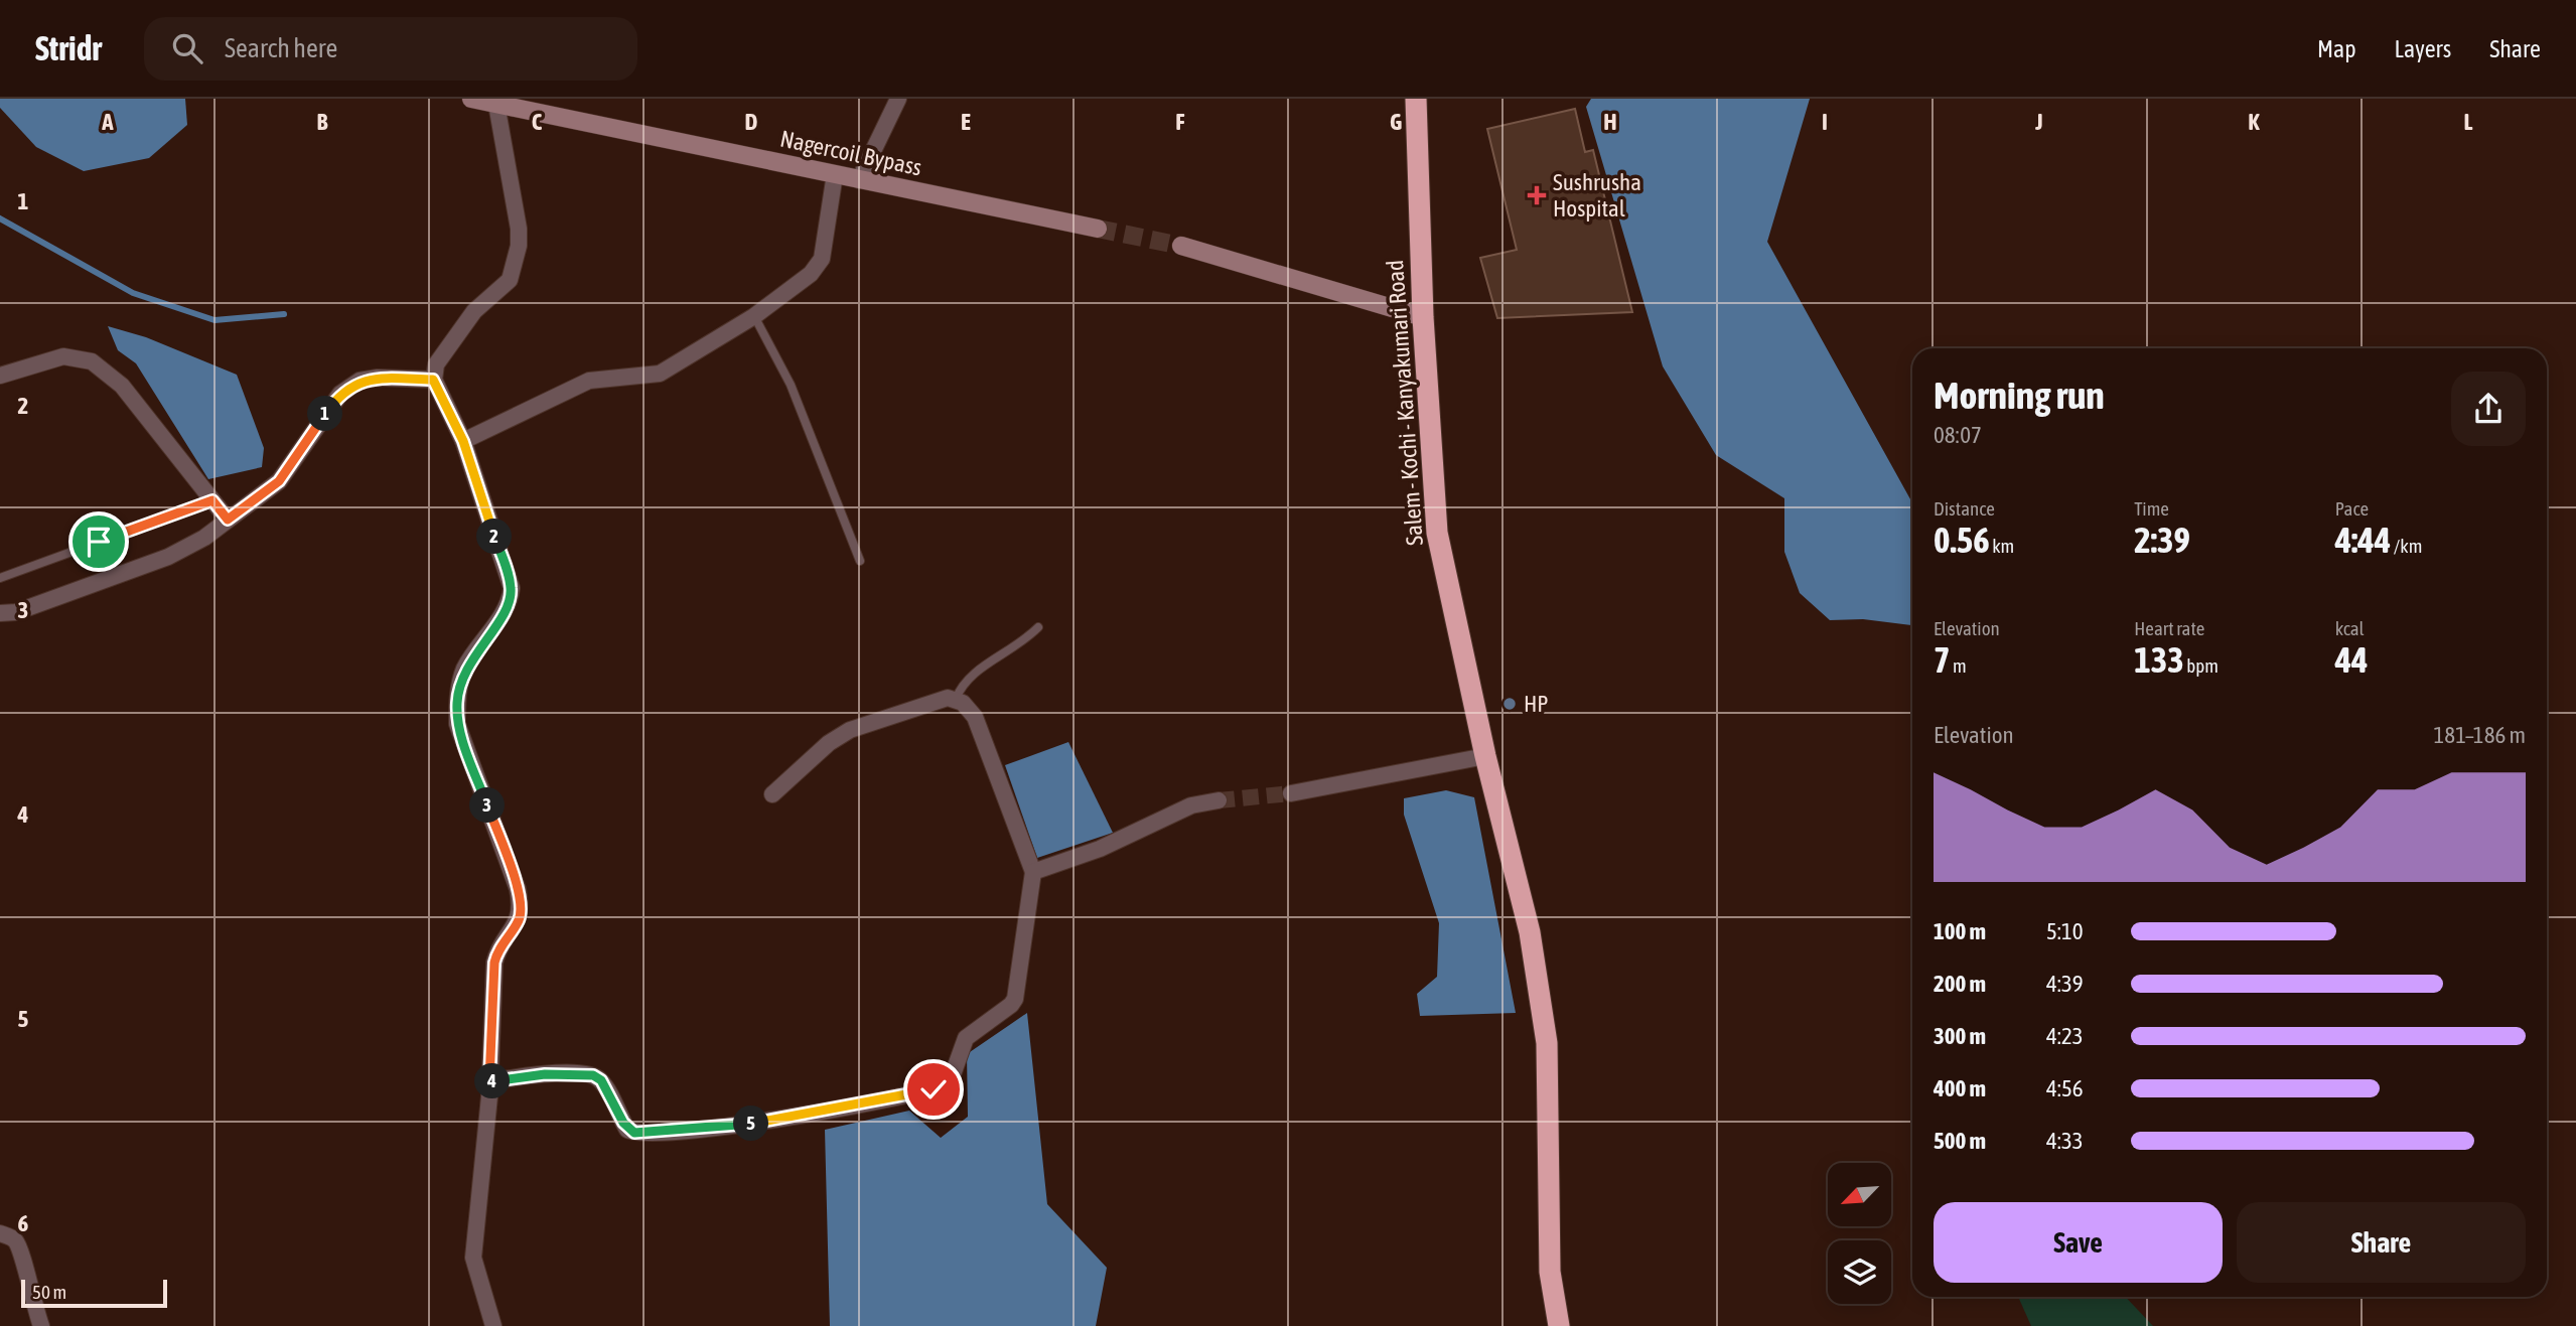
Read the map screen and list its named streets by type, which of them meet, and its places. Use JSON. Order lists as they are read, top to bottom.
{
  "streets": {
    "highway": ["Salem - Kochi - Kanyakumari Road"],
    "main road": ["Nagercoil Bypass"]
  },
  "places": {
    "health": ["Sushrusha Hospital"],
    "other": ["HP"]
  },
  "scale_bar": "50 m",
  "north": "bottom left",
  "page": {
    "header": "Stridr",
    "search": "Search here",
    "nav": ["Map", "Layers", "Share"],
    "heading": ["Morning run", "08:07"],
    "pins": [
      "1",
      "2",
      "3",
      "4",
      "5"
    ],
    "stats": [
      ["Distance", "0.56 km"],
      ["Time", "2:39"],
      ["Pace", "4:44 /km"],
      ["Elevation", "7 m"],
      ["Heart rate", "133 bpm"],
      ["kcal", "44"]
    ],
    "chart": ["Elevation", "181–186 m"],
    "list": [
      {
        "name": "100 m",
        "note": "5:10"
      },
      {
        "name": "200 m",
        "note": "4:39"
      },
      {
        "name": "300 m",
        "note": "4:23"
      },
      {
        "name": "400 m",
        "note": "4:56"
      },
      {
        "name": "500 m",
        "note": "4:33"
      }
    ],
    "buttons": ["Save", "Share"],
    "scale": "50 m"
  },
  "grid": {
    "columns": [
      "A",
      "B",
      "C",
      "D",
      "E",
      "F",
      "G",
      "H",
      "I",
      "J",
      "K",
      "L"
    ],
    "rows": [
      "1",
      "2",
      "3",
      "4",
      "5",
      "6"
    ]
  }
}
